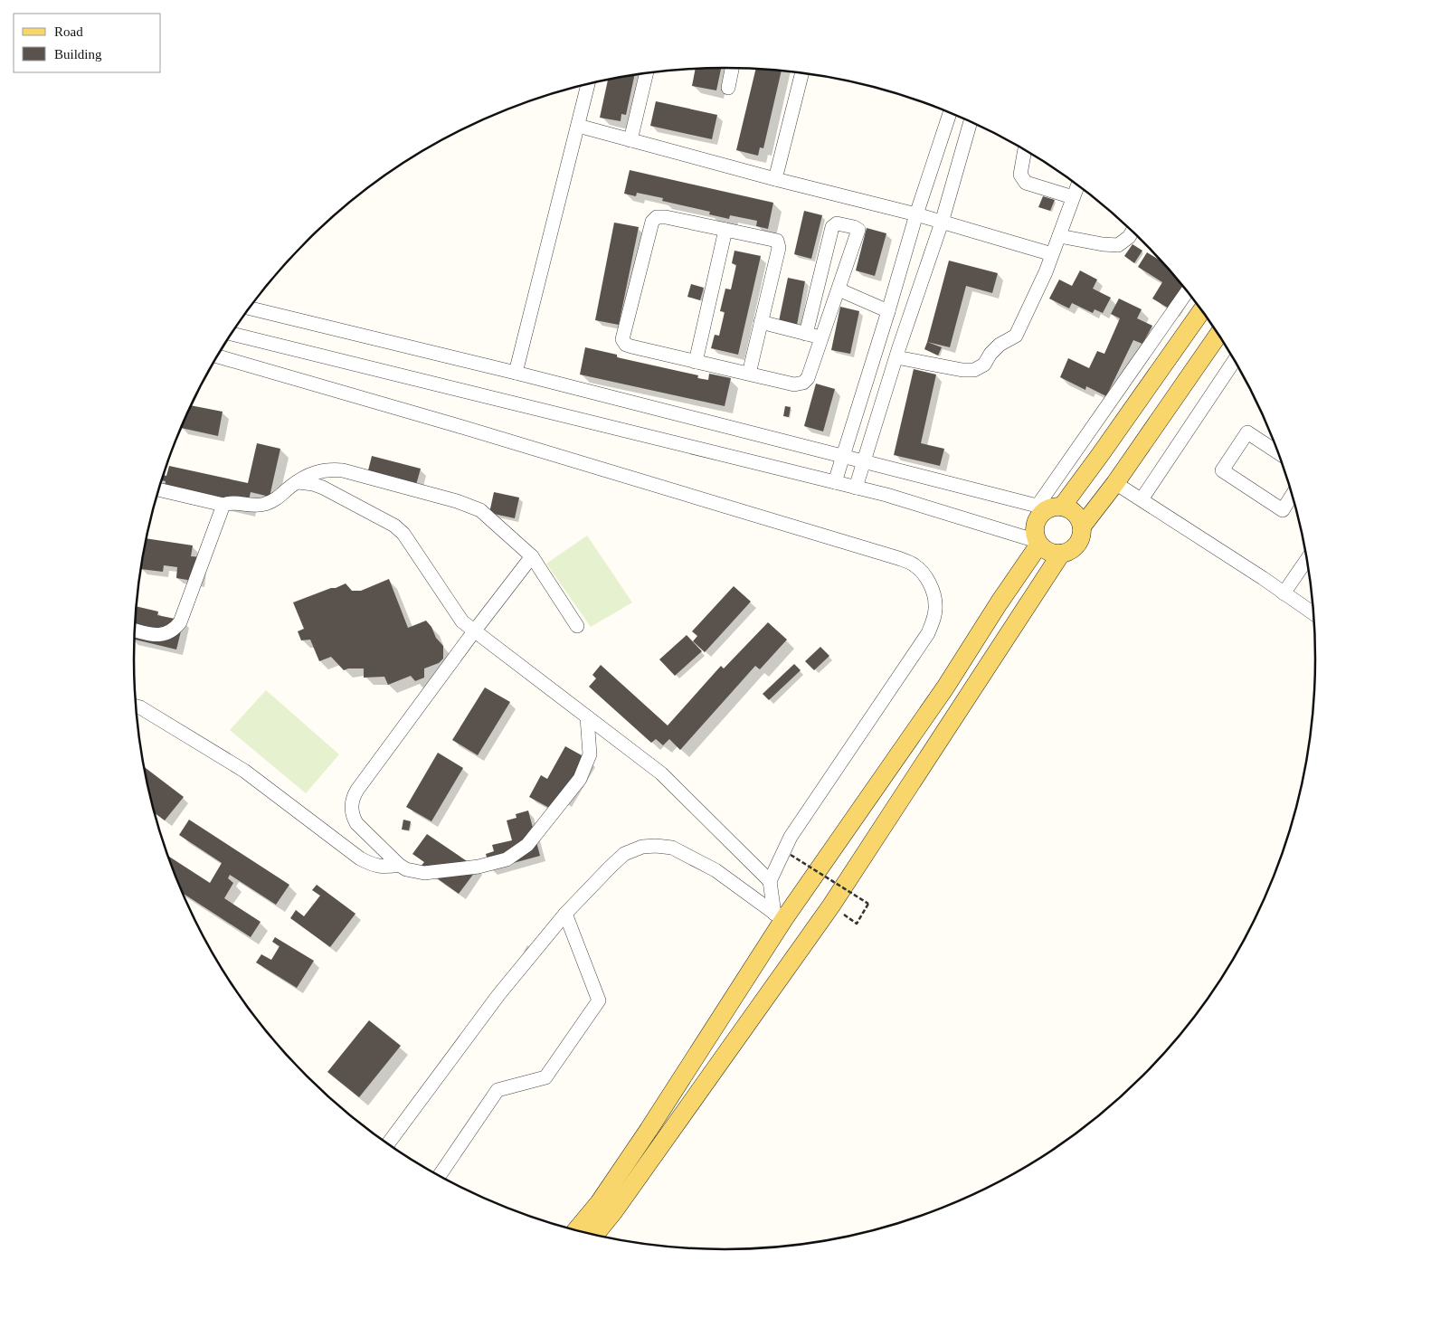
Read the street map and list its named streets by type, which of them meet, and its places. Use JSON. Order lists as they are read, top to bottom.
{
  "legend": ["Road", "Building"]
}
